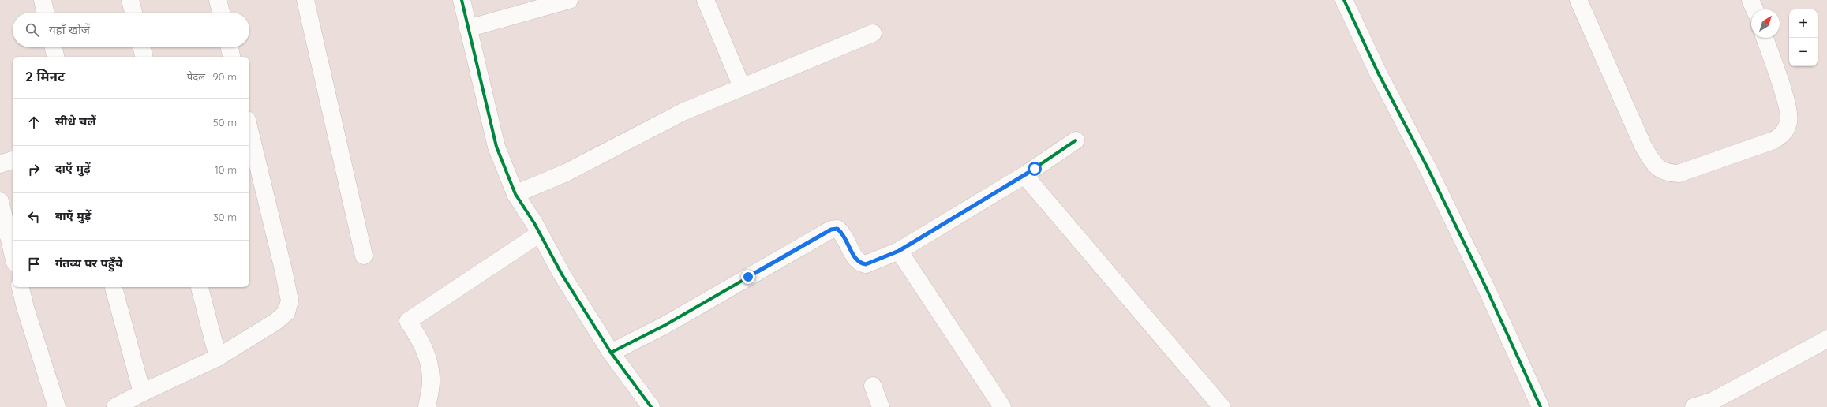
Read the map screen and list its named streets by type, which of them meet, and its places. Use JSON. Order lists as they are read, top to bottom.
{
  "north": "top right",
  "page": {
    "map_buttons": ["+", "−"],
    "search": "यहाँ खोजें",
    "heading": ["2 मिनट", "पैदल · 90 m"],
    "list": [
      ["सीधे चलें", "50 m"],
      ["दाएँ मुड़ें", "10 m"],
      ["बाएँ मुड़ें", "30 m"],
      "गंतव्य पर पहुँचे"
    ]
  }
}
